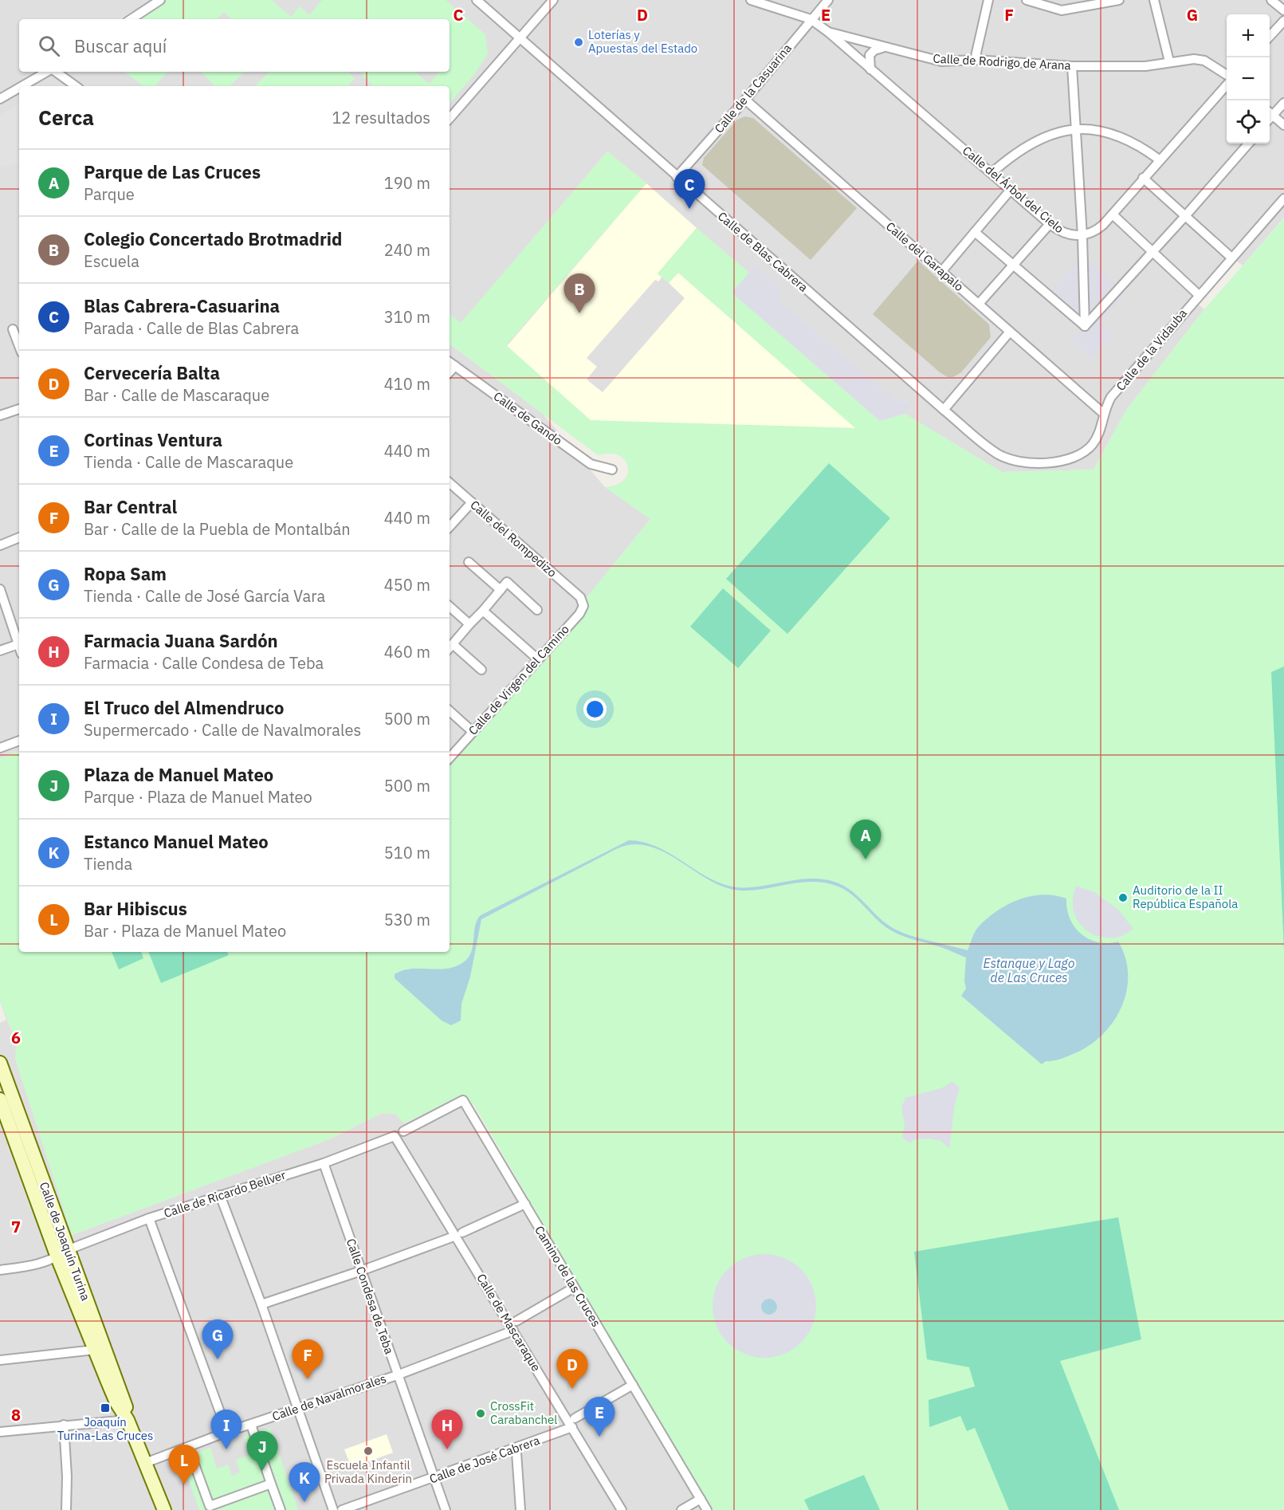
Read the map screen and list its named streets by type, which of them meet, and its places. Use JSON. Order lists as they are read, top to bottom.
{
  "streets": {
    "main road": ["Calle de Joaquín Turina"],
    "street": [
      "Calle de Rodrigo de Arana",
      "Calle de la Casuarina",
      "Calle del Árbol del Cielo",
      "Calle de Blas Cabrera",
      "Calle del Garapalo",
      "Calle de la Vidauba",
      "Calle de Gando",
      "Calle del Rompedizo",
      "Calle de Virgen del Camino",
      "Calle de Ricardo Bellver",
      "Camino de las Cruces",
      "Calle Condesa de Teba",
      "Calle de Mascaraque",
      "Calle de Navalmorales",
      "Calle de José Cabrera"
    ]
  },
  "crossings": [
    ["Calle de Rodrigo de Arana", "Calle de la Casuarina"],
    ["Calle de Rodrigo de Arana", "Calle del Árbol del Cielo"],
    ["Calle de la Casuarina", "Calle de Blas Cabrera"],
    ["Calle de la Casuarina", "Calle del Garapalo"],
    ["Calle de Blas Cabrera", "Calle de la Vidauba"],
    ["Calle del Garapalo", "Calle de la Vidauba"],
    ["Calle del Rompedizo", "Calle de Virgen del Camino"],
    ["Calle de Ricardo Bellver", "Calle de Joaquín Turina"],
    ["Calle de Ricardo Bellver", "Calle Condesa de Teba"],
    ["Calle de Ricardo Bellver", "Calle de Mascaraque"],
    ["Calle de Joaquín Turina", "Calle de Navalmorales"],
    ["Camino de las Cruces", "Calle de Mascaraque"],
    ["Calle Condesa de Teba", "Calle de Navalmorales"],
    ["Calle Condesa de Teba", "Calle de José Cabrera"],
    ["Calle de Mascaraque", "Calle de Navalmorales"],
    ["Calle de Mascaraque", "Calle de José Cabrera"]
  ],
  "water": ["Estanque y Lago de Las Cruces"],
  "places": {
    "other": [
      "Loterías y Apuestas del Estado",
      "Auditorio de la II República Española",
      "CrossFit Carabanchel",
      "Escuela Infantil Privada Kinderin"
    ],
    "transit": ["Joaquín Turina-Las Cruces"]
  },
  "page": {
    "map_buttons": ["+", "−"],
    "search": "Buscar aquí",
    "heading": ["Cerca", "12 resultados"],
    "list": [
      {
        "mark": "A",
        "name": "Parque de Las Cruces",
        "note": "Parque",
        "value": "190 m"
      },
      {
        "mark": "B",
        "name": "Colegio Concertado Brotmadrid",
        "note": "Escuela",
        "value": "240 m"
      },
      {
        "mark": "C",
        "name": "Blas Cabrera-Casuarina",
        "note": "Parada · Calle de Blas Cabrera",
        "value": "310 m"
      },
      {
        "mark": "D",
        "name": "Cervecería Balta",
        "note": "Bar · Calle de Mascaraque",
        "value": "410 m"
      },
      {
        "mark": "E",
        "name": "Cortinas Ventura",
        "note": "Tienda · Calle de Mascaraque",
        "value": "440 m"
      },
      {
        "mark": "F",
        "name": "Bar Central",
        "note": "Bar · Calle de la Puebla de Montalbán",
        "value": "440 m"
      },
      {
        "mark": "G",
        "name": "Ropa Sam",
        "note": "Tienda · Calle de José García Vara",
        "value": "450 m"
      },
      {
        "mark": "H",
        "name": "Farmacia Juana Sardón",
        "note": "Farmacia · Calle Condesa de Teba",
        "value": "460 m"
      },
      {
        "mark": "I",
        "name": "El Truco del Almendruco",
        "note": "Supermercado · Calle de Navalmorales",
        "value": "500 m"
      },
      {
        "mark": "J",
        "name": "Plaza de Manuel Mateo",
        "note": "Parque · Plaza de Manuel Mateo",
        "value": "500 m"
      },
      {
        "mark": "K",
        "name": "Estanco Manuel Mateo",
        "note": "Tienda",
        "value": "510 m"
      },
      {
        "mark": "L",
        "name": "Bar Hibiscus",
        "note": "Bar · Plaza de Manuel Mateo",
        "value": "530 m"
      }
    ],
    "pins": [
      "C",
      "B",
      "A",
      "G",
      "F",
      "D",
      "E",
      "H",
      "I",
      "J",
      "L",
      "K"
    ]
  },
  "grid": {
    "columns": [
      "C",
      "D",
      "E",
      "F",
      "G"
    ],
    "rows": ["6", "7", "8"]
  }
}
